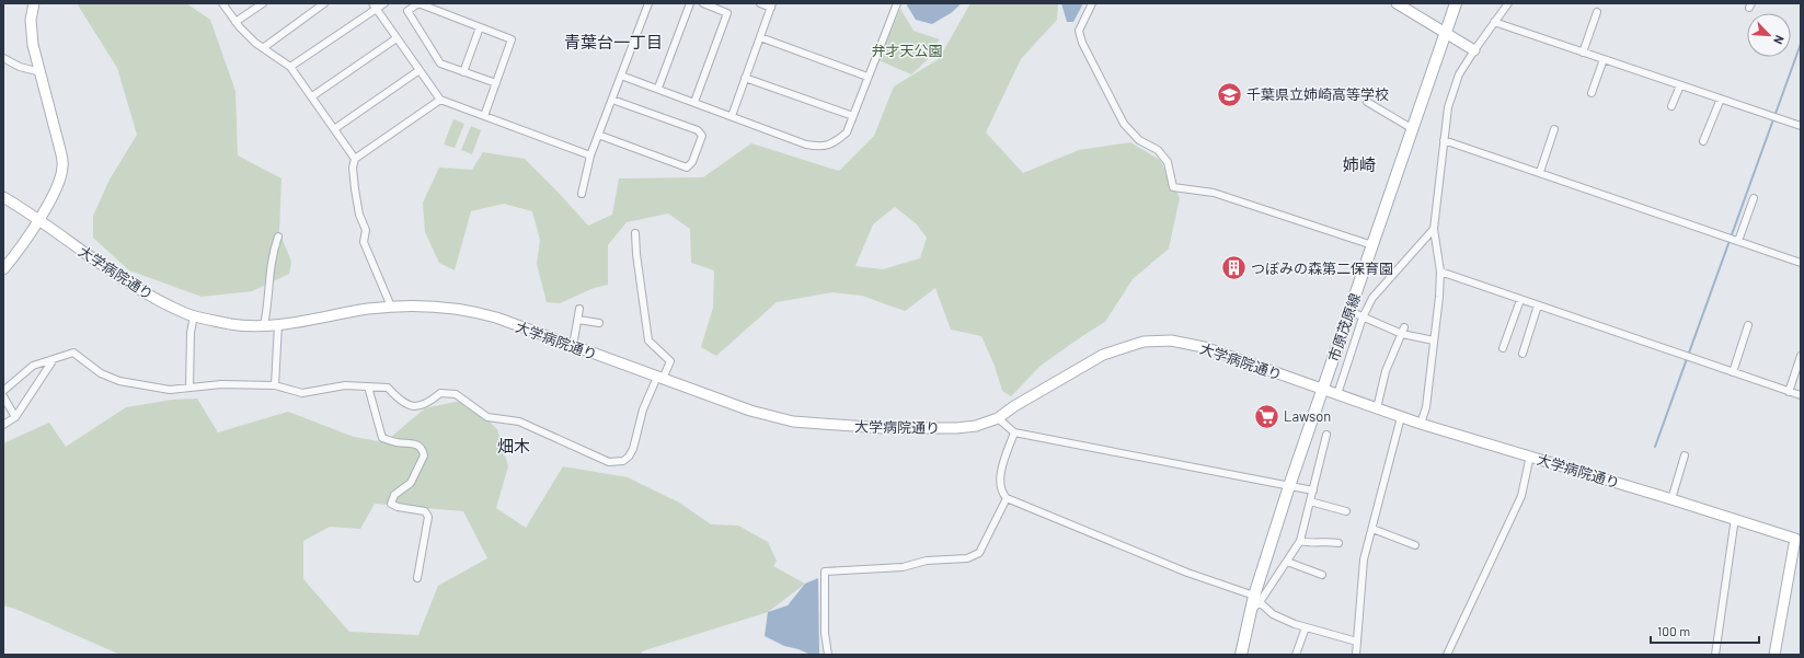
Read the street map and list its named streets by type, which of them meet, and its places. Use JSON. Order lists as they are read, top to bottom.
{
  "streets": {
    "main road": ["市原茂原線"],
    "street": ["大学病院通り"]
  },
  "crossings": [
    ["大学病院通り", "市原茂原線"]
  ],
  "districts": ["青葉台一丁目", "姉崎", "畑木"],
  "parks": ["弁才天公園"],
  "places": {
    "school or university": ["千葉県立姉崎高等学校"],
    "building": ["つぼみの森第二保育園"],
    "supermarket": ["Lawson"]
  },
  "scale_bar": "100 m",
  "north": "bottom right"
}
